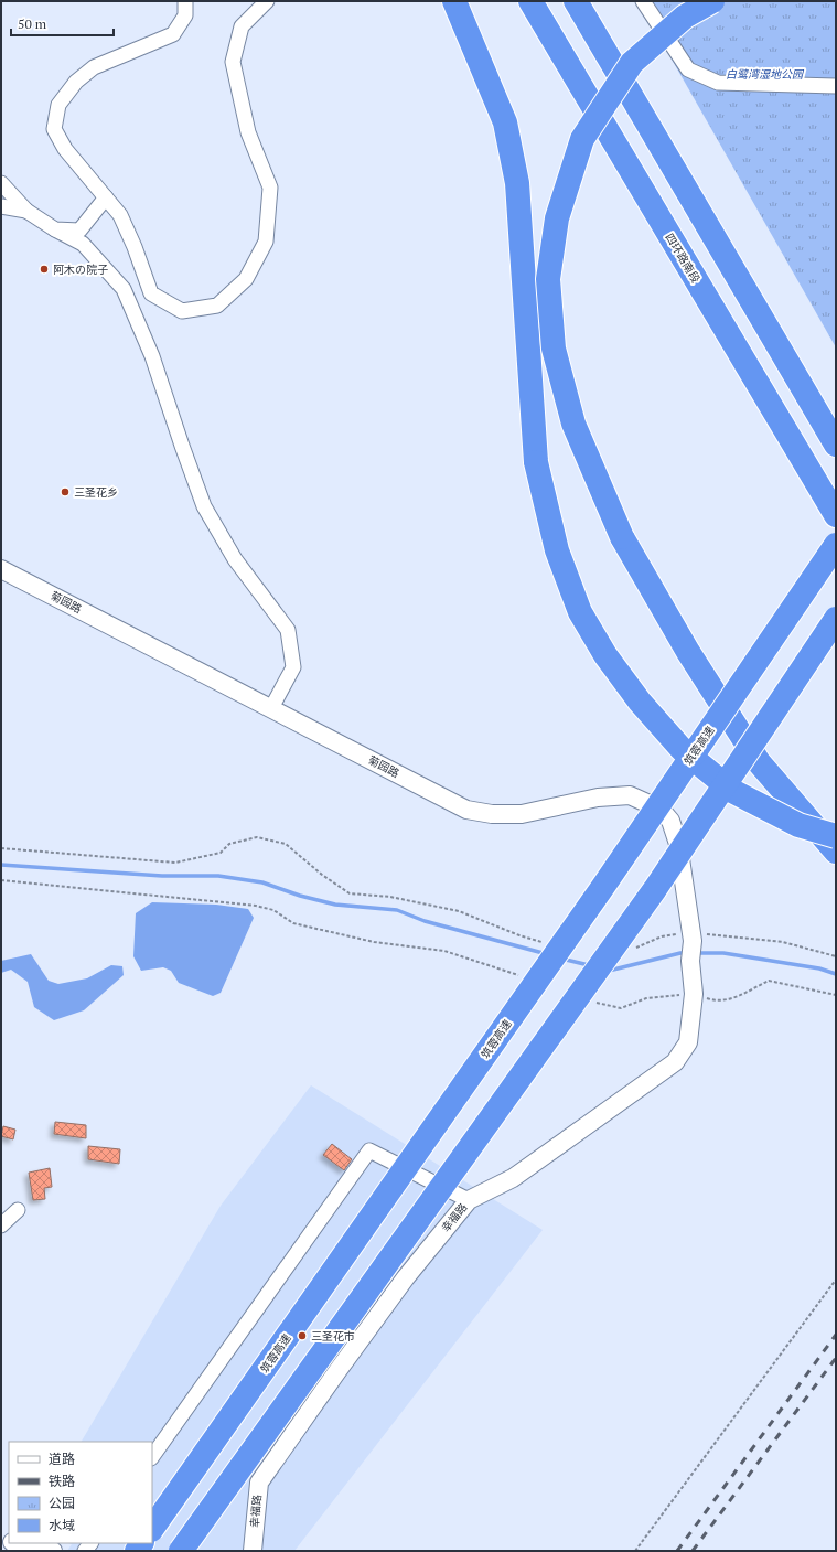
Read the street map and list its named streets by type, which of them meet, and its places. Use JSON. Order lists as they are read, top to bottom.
{
  "streets": {
    "highway": ["四环路南段", "筑蓉高速"],
    "street": ["菊园路", "幸福路"]
  },
  "crossings": [
    ["菊园路", "幸福路"]
  ],
  "parks": ["白鹭湾湿地公园"],
  "places": ["阿木の院子", "三圣花乡", "三圣花市"],
  "legend": [
    "道路",
    "铁路",
    "公园",
    "水域"
  ],
  "scale_bar": "50 m"
}
